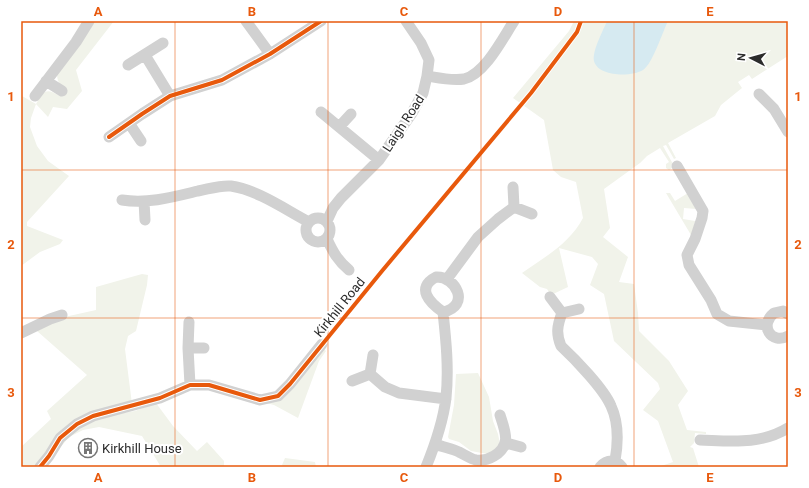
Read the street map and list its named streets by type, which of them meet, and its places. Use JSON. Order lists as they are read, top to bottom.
{
  "streets": {
    "street": ["Laigh Road", "Kirkhill Road"]
  },
  "places": {
    "building": ["Kirkhill House"]
  },
  "north": "left",
  "grid": {
    "columns": [
      "A",
      "B",
      "C",
      "D",
      "E"
    ],
    "rows": ["1", "2", "3"]
  }
}
